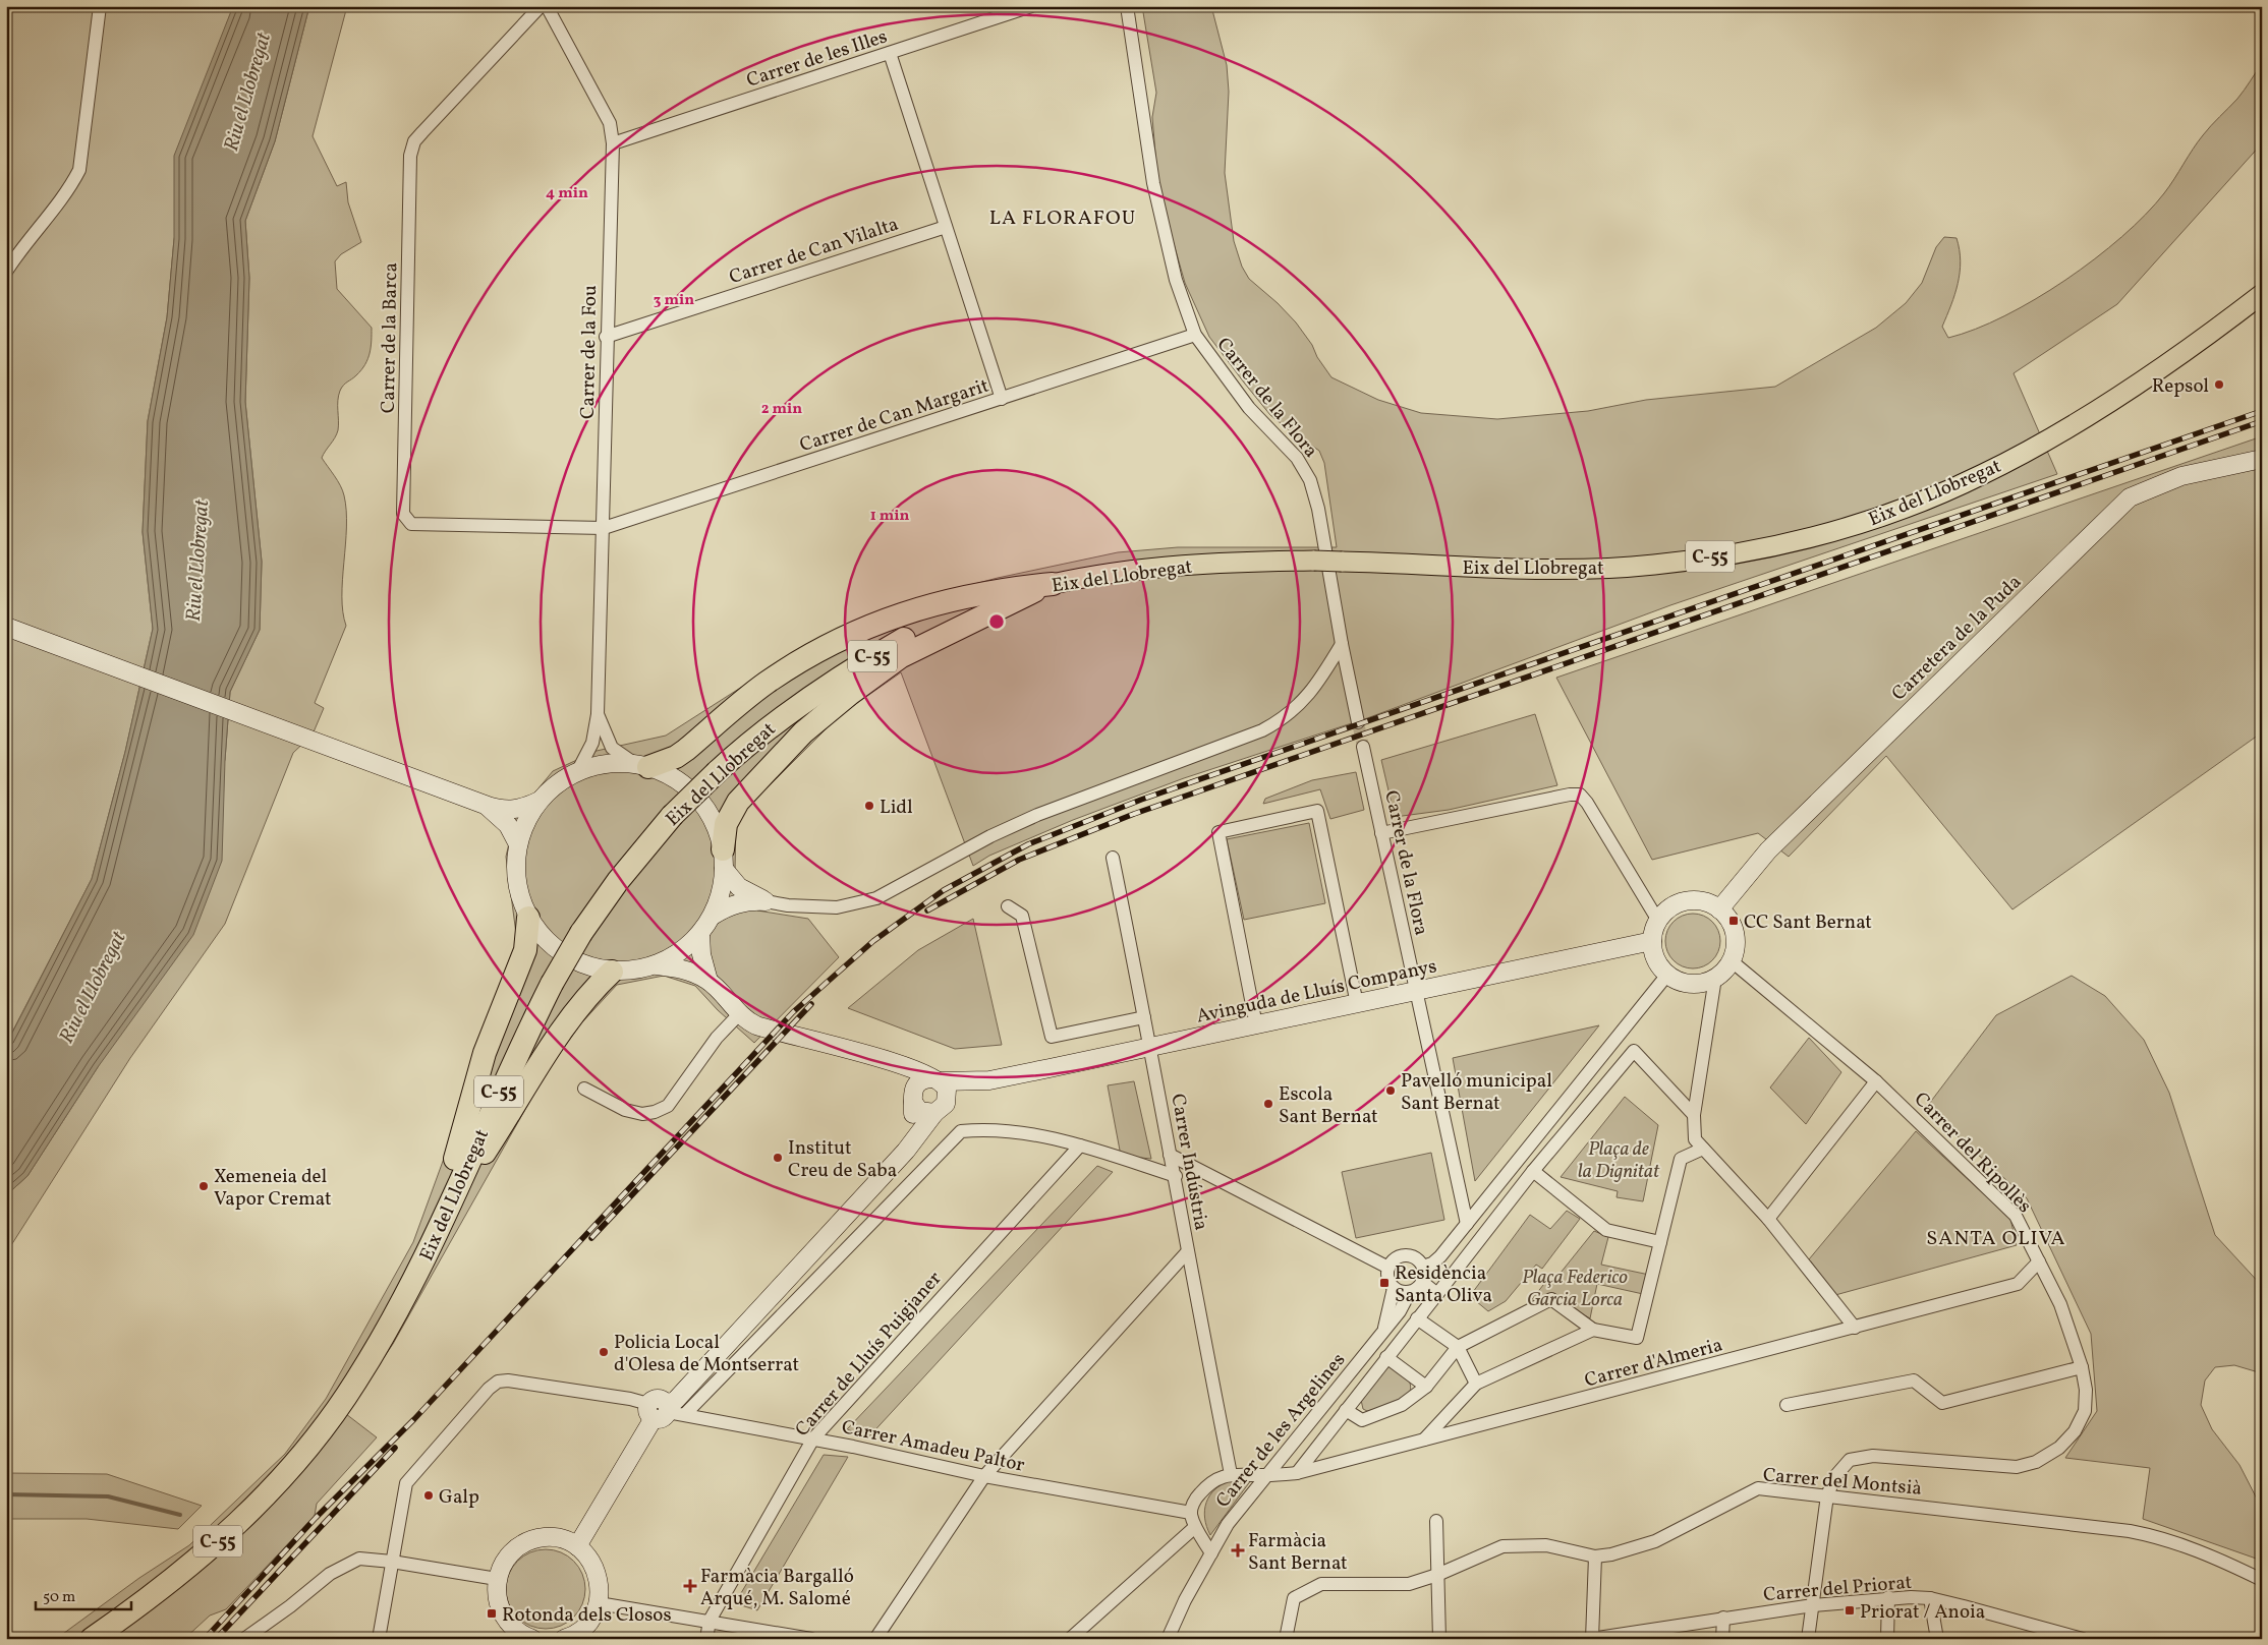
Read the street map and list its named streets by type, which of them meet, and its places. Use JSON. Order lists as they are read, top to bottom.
{
  "streets": {
    "highway": ["Eix del Llobregat", "C-55"],
    "street": [
      "Carrer de les Illes",
      "Carrer de Can Vilalta",
      "Carrer de la Barca",
      "Carrer de la Fou",
      "Carrer de la Flora",
      "Carrer de Can Margarit",
      "Carretera de la Puda",
      "Avinguda de Lluís Companys",
      "Carrer del Ripollès",
      "Carrer Indústria",
      "Carrer de Lluís Puigjaner",
      "Carrer d'Almeria",
      "Carrer de les Argelines",
      "Carrer Amadeu Paltor",
      "Carrer del Montsià",
      "Carrer del Priorat"
    ]
  },
  "crossings": [
    ["Carrer de les Illes", "Carrer de la Fou"],
    ["Carrer de Can Vilalta", "Carrer de la Fou"],
    ["Carrer de la Barca", "Carrer de la Fou"],
    ["Carrer de la Barca", "Carrer de Can Margarit"],
    ["Carrer de la Fou", "Carrer de Can Margarit"],
    ["Carrer de la Flora", "Carrer de Can Margarit"],
    ["Carrer de la Flora", "Avinguda de Lluís Companys"],
    ["Carretera de la Puda", "Avinguda de Lluís Companys"],
    ["Carretera de la Puda", "Carrer del Ripollès"],
    ["Avinguda de Lluís Companys", "Carrer del Ripollès"],
    ["Avinguda de Lluís Companys", "Carrer Indústria"],
    ["Carrer del Ripollès", "Carrer d'Almeria"],
    ["Carrer del Ripollès", "Carrer del Montsià"],
    ["Carrer del Ripollès", "Carrer del Priorat"],
    ["Carrer Indústria", "Carrer d'Almeria"],
    ["Carrer de Lluís Puigjaner", "Carrer Amadeu Paltor"],
    ["Carrer d'Almeria", "Carrer de les Argelines"]
  ],
  "districts": ["LA FLORAFOU", "SANTA OLIVA"],
  "water": ["Riu el Llobregat"],
  "parks": ["Plaça de la Dignitat", "Plaça Federico Garcia Lorca"],
  "places": {
    "other": [
      "Repsol",
      "Lidl",
      "Pavelló municipal Sant Bernat",
      "Escola Sant Bernat",
      "Institut Creu de Saba",
      "Xemeneia del Vapor Cremat",
      "Policia Local d'Olesa de Montserrat",
      "Galp"
    ],
    "transit": [
      "CC Sant Bernat",
      "Residència Santa Oliva",
      "Priorat / Anoia",
      "Rotonda dels Closos"
    ],
    "health": ["Farmàcia Sant Bernat", "Farmàcia Bargalló Arqué, M. Salomé"]
  },
  "scale_bar": "50 m",
  "rings": [
    "4 min",
    "3 min",
    "2 min",
    "1 min"
  ]
}
